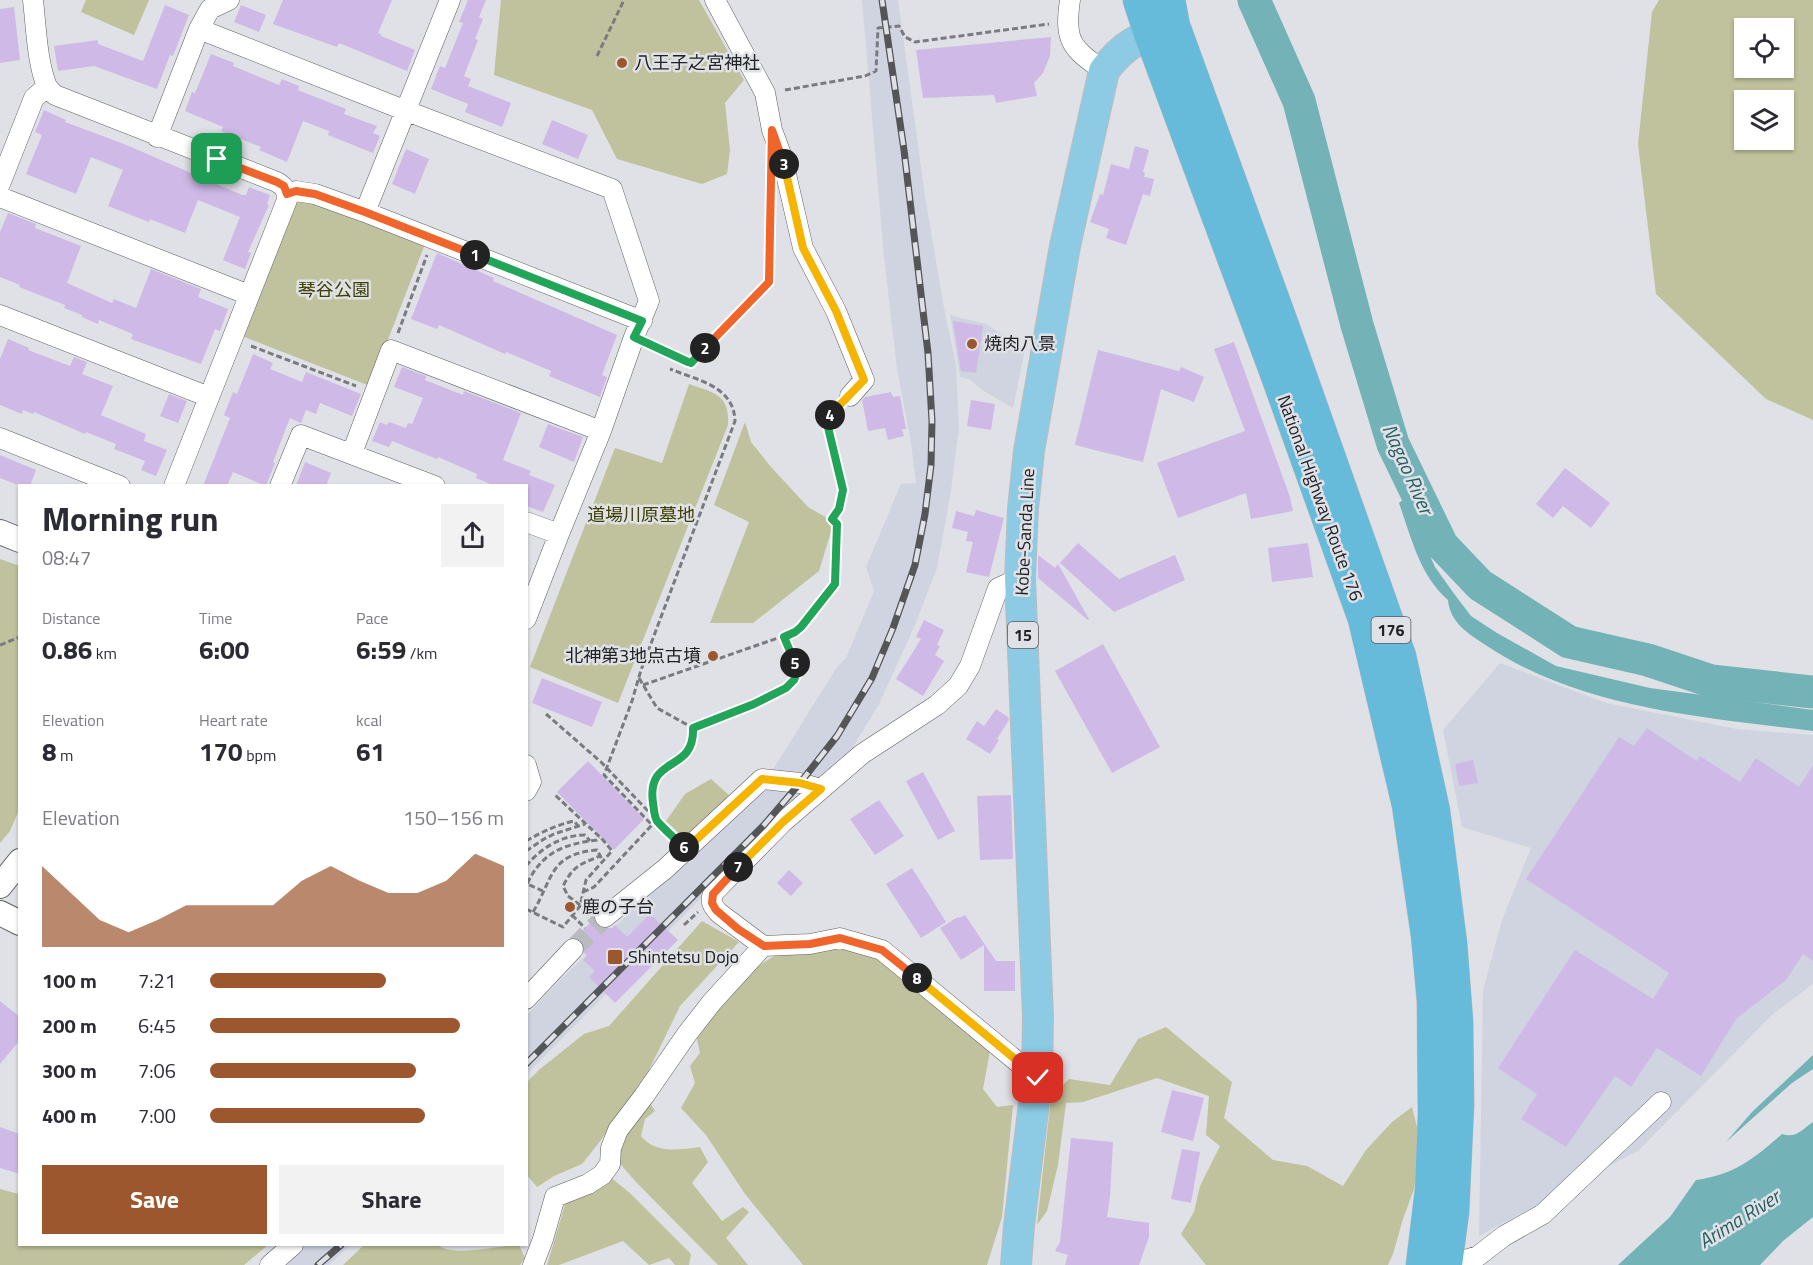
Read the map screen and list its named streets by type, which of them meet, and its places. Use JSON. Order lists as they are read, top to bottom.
{
  "streets": {
    "highway": ["National Highway Route 176", "176"],
    "main road": ["Kobe-Sanda Line", "15"]
  },
  "crossings": [
    ["National Highway Route 176", "Kobe-Sanda Line"]
  ],
  "water": ["Nagao River", "Arima River"],
  "parks": ["琴谷公園", "道場川原墓地"],
  "places": {
    "other": [
      "八王子之宮神社",
      "焼肉八景",
      "北神第3地点古墳",
      "鹿の子台"
    ],
    "transit": ["Shintetsu Dojo"]
  },
  "page": {
    "pins": [
      "3",
      "1",
      "2",
      "4",
      "5",
      "6",
      "7",
      "8"
    ],
    "heading": ["Morning run", "08:47"],
    "stats": [
      ["Distance", "0.86 km"],
      ["Time", "6:00"],
      ["Pace", "6:59 /km"],
      ["Elevation", "8 m"],
      ["Heart rate", "170 bpm"],
      ["kcal", "61"]
    ],
    "chart": ["Elevation", "150–156 m"],
    "list": [
      {
        "name": "100 m",
        "note": "7:21"
      },
      {
        "name": "200 m",
        "note": "6:45"
      },
      {
        "name": "300 m",
        "note": "7:06"
      },
      {
        "name": "400 m",
        "note": "7:00"
      }
    ],
    "buttons": ["Save", "Share"]
  }
}
